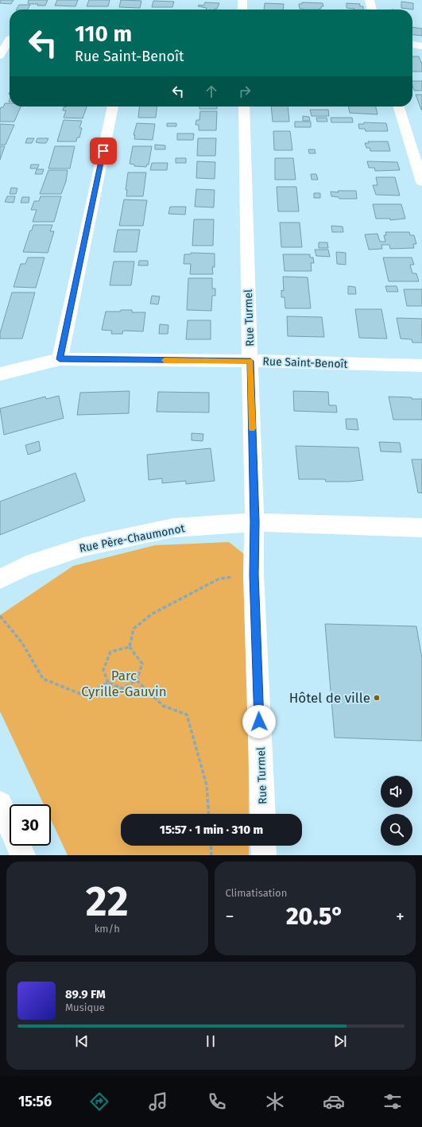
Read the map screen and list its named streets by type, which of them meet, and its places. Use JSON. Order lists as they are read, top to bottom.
{
  "streets": {
    "street": ["Rue Turmel", "Rue Saint-Benoît", "Rue Père-Chaumonot"]
  },
  "crossings": [
    ["Rue Turmel", "Rue Saint-Benoît"],
    ["Rue Turmel", "Rue Père-Chaumonot"]
  ],
  "parks": ["Parc Cyrille-Gauvin"],
  "places": ["Hôtel de ville"],
  "page": {
    "turn": ["110 m", "Rue Saint-Benoît"],
    "limit": "30",
    "trip": "15:57 · 1 min · 310 m",
    "tile": [
      ["22", "km/h"],
      "Climatisation"
    ],
    "heat": ["−", "20.5°", "+"],
    "song": ["89.9 FM", "Musique"],
    "tabs": "15:56"
  }
}
